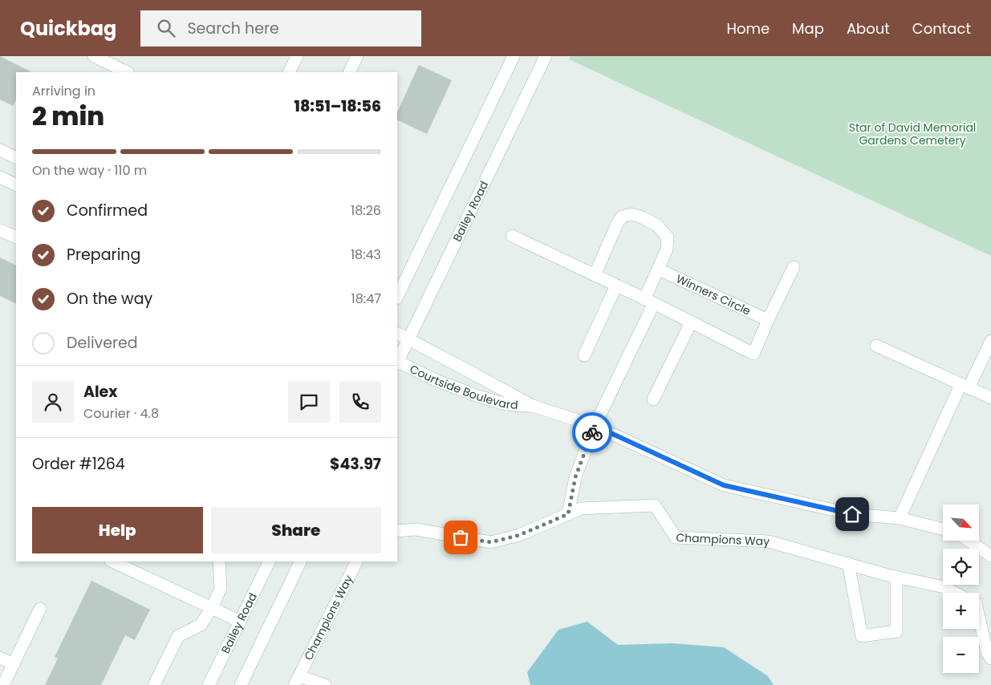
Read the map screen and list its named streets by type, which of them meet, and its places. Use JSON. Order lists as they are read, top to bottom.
{
  "streets": {
    "street": [
      "Bailey Road",
      "Winners Circle",
      "Courtside Boulevard",
      "Champions Way"
    ]
  },
  "crossings": [
    ["Bailey Road", "Courtside Boulevard"]
  ],
  "parks": ["Star of David Memorial Gardens Cemetery"],
  "north": "bottom right",
  "page": {
    "header": "Quickbag",
    "search": "Search here",
    "nav": [
      "Home",
      "Map",
      "About",
      "Contact"
    ],
    "heading": ["2 min", "Arriving in", "18:51–18:56"],
    "panel": [
      "Alex",
      "Courier · 4.8",
      "Order #1264",
      "$43.97"
    ],
    "bar": "On the way · 110 m",
    "list": [
      ["Confirmed", "18:26"],
      ["Preparing", "18:43"],
      ["On the way", "18:47"],
      "Delivered"
    ],
    "buttons": ["Help", "Share"],
    "map_buttons": ["+", "−"]
  }
}
